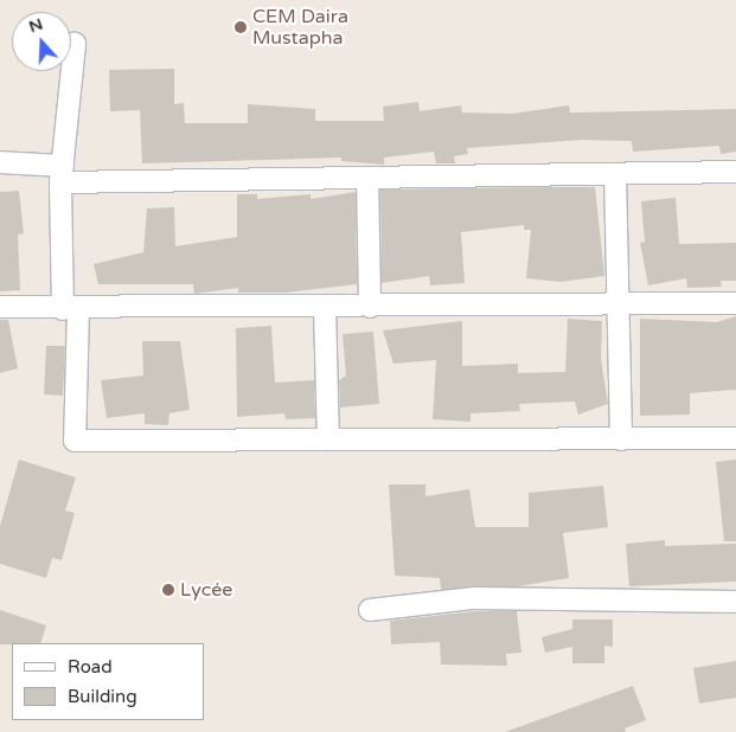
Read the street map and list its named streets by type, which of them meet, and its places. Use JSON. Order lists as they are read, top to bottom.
{
  "places": ["CEM Daira Mustapha", "Lycée"],
  "legend": ["Road", "Building"],
  "north": "top"
}
